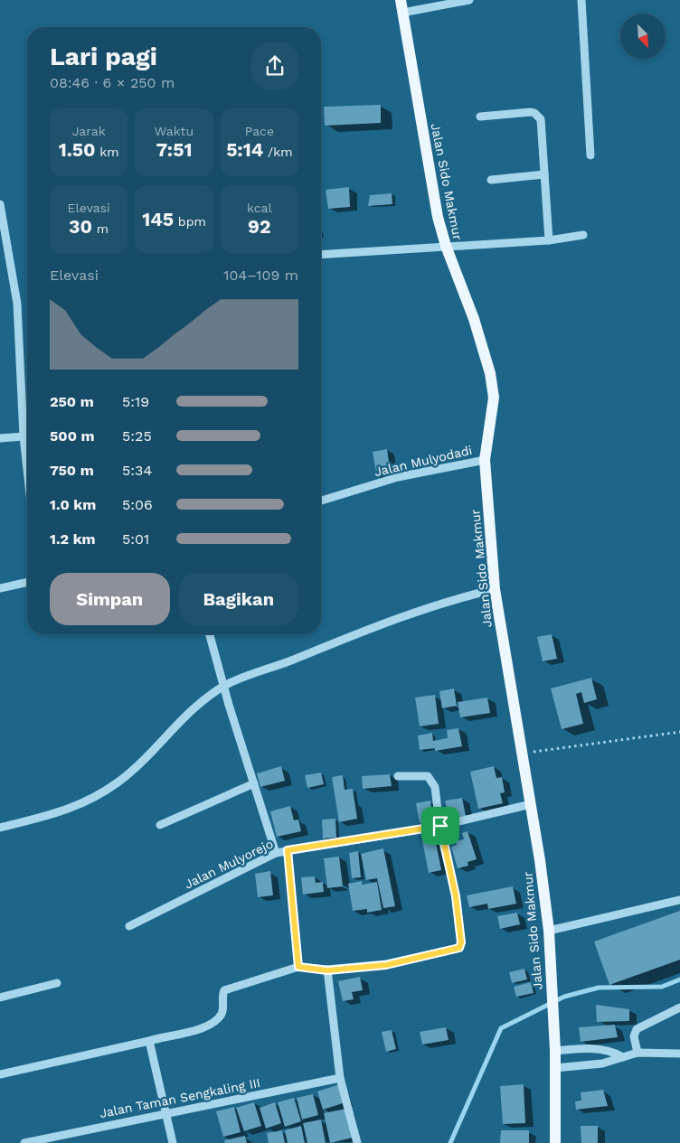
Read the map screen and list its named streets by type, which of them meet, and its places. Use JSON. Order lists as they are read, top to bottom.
{
  "streets": {
    "main road": ["Jalan Sido Makmur"],
    "street": ["Jalan Mulyodadi", "Jalan Mulyorejo", "Jalan Taman Sengkaling III"]
  },
  "crossings": [
    ["Jalan Sido Makmur", "Jalan Mulyodadi"],
    ["Jalan Sido Makmur", "Jalan Mulyorejo"]
  ],
  "north": "bottom right",
  "page": {
    "heading": ["Lari pagi", "08:46 · 6 × 250 m"],
    "stats": [
      ["Jarak", "1.50 km"],
      ["Waktu", "7:51"],
      ["Pace", "5:14 /km"],
      ["Elevasi", "30 m"],
      ["145 bpm"],
      ["kcal", "92"]
    ],
    "chart": ["Elevasi", "104–109 m"],
    "list": [
      {
        "name": "250 m",
        "note": "5:19"
      },
      {
        "name": "500 m",
        "note": "5:25"
      },
      {
        "name": "750 m",
        "note": "5:34"
      },
      {
        "name": "1.0 km",
        "note": "5:06"
      },
      {
        "name": "1.2 km",
        "note": "5:01"
      }
    ],
    "buttons": ["Simpan", "Bagikan"]
  }
}
